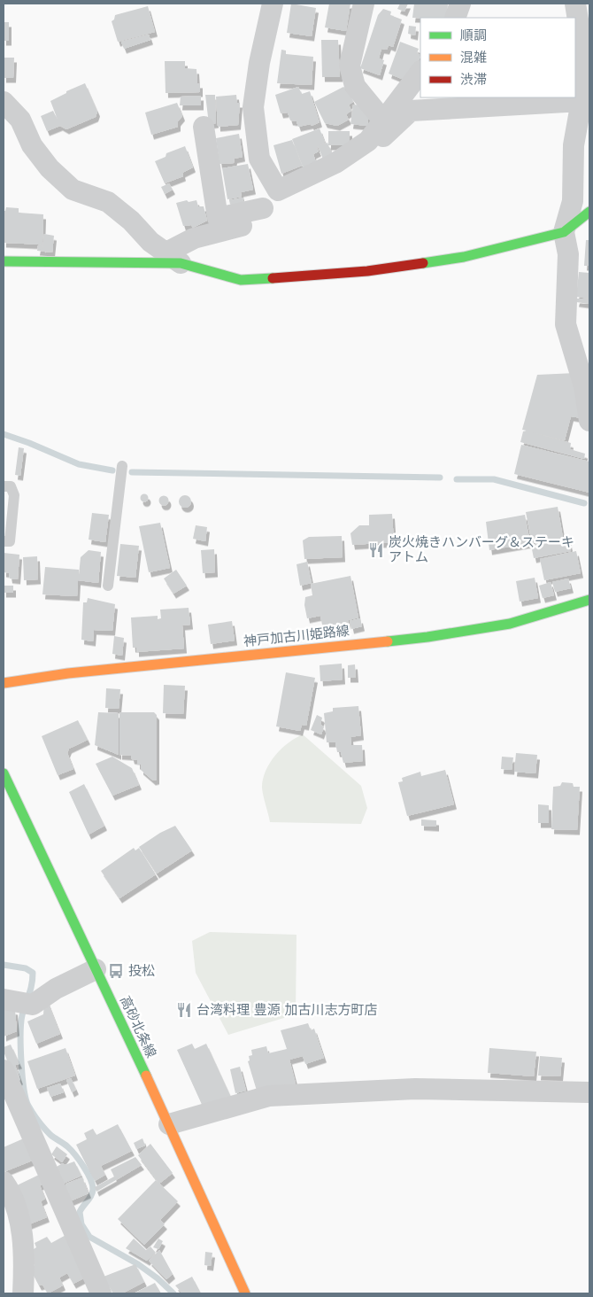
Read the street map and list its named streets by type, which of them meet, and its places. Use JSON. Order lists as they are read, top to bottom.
{
  "streets": {
    "main road": ["神戸加古川姫路線", "高砂北条線"]
  },
  "places": {
    "restaurant": ["炭火焼きハンバーグ＆ステーキ アトム", "台湾料理 豊源 加古川志方町店"],
    "bus stop": ["投松"]
  },
  "legend": ["順調", "混雑", "渋滞"]
}
